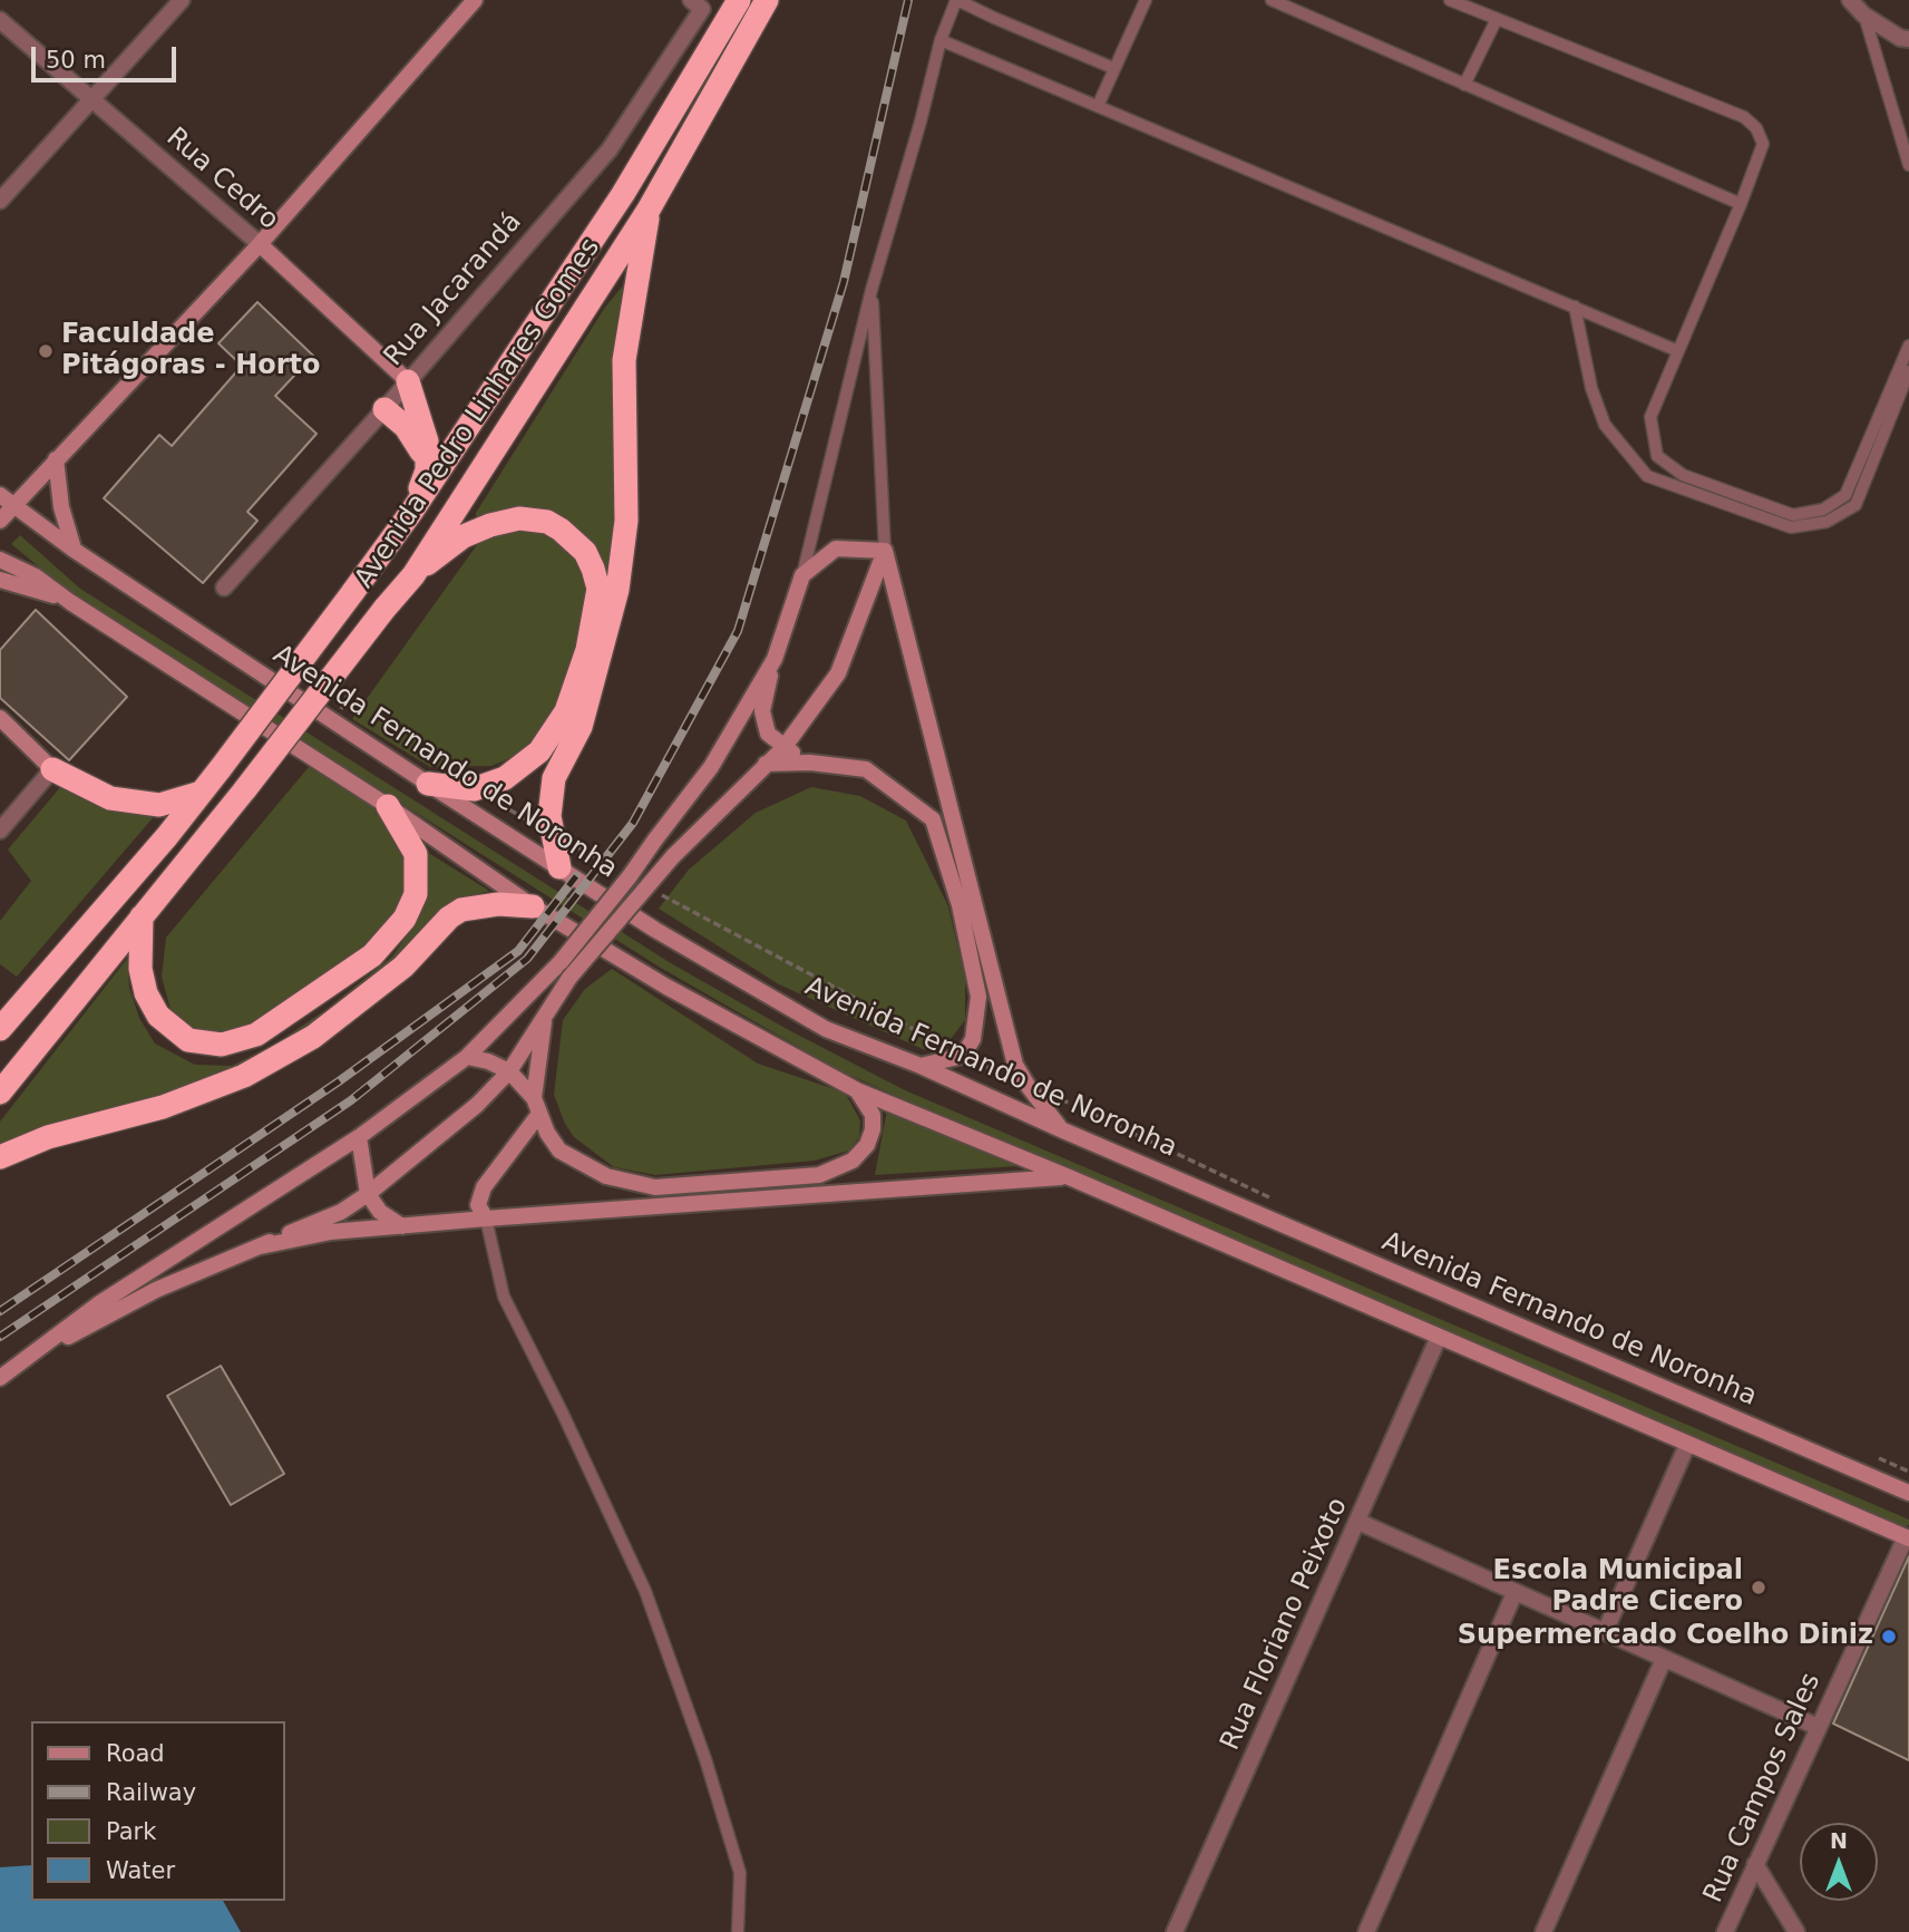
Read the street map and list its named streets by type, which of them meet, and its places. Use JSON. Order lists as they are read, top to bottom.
{
  "streets": {
    "highway": ["Avenida Pedro Linhares Gomes"],
    "main road": ["Rua Cedro", "Avenida Fernando de Noronha"],
    "street": ["Rua Jacarandá", "Rua Floriano Peixoto", "Rua Campos Sales"]
  },
  "crossings": [
    ["Rua Cedro", "Rua Jacarandá"]
  ],
  "places": ["Faculdade Pitágoras - Horto", "Escola Municipal Padre Cicero", "Supermercado Coelho Diniz"],
  "legend": [
    "Road",
    "Railway",
    "Park",
    "Water"
  ],
  "scale_bar": "50 m",
  "north": "top"
}
